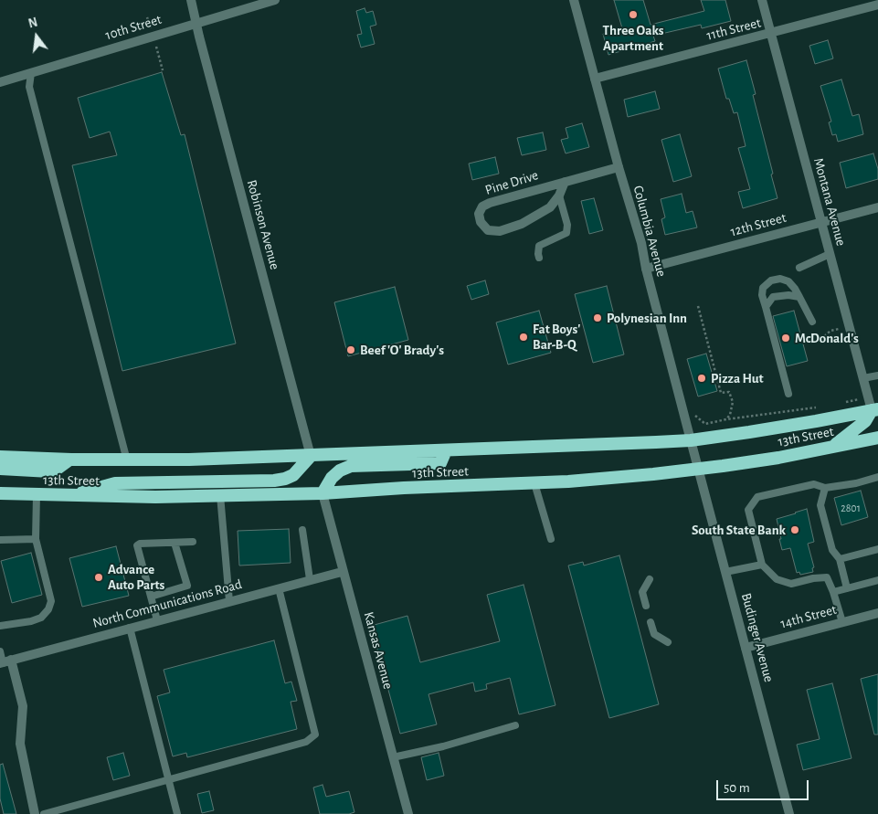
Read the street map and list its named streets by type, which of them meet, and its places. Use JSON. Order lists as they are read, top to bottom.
{
  "streets": {
    "highway": ["13th Street"],
    "street": [
      "10th Street",
      "11th Street",
      "Pine Drive",
      "Montana Avenue",
      "Robinson Avenue",
      "12th Street",
      "Columbia Avenue",
      "North Communications Road",
      "14th Street",
      "Budinger Avenue",
      "Kansas Avenue"
    ]
  },
  "crossings": [
    ["10th Street", "Robinson Avenue"],
    ["11th Street", "Montana Avenue"],
    ["11th Street", "Columbia Avenue"],
    ["Pine Drive", "Columbia Avenue"],
    ["Montana Avenue", "12th Street"],
    ["Montana Avenue", "13th Street"],
    ["Robinson Avenue", "13th Street"],
    ["12th Street", "Columbia Avenue"],
    ["Columbia Avenue", "13th Street"],
    ["Columbia Avenue", "Budinger Avenue"],
    ["13th Street", "Budinger Avenue"],
    ["13th Street", "Kansas Avenue"],
    ["North Communications Road", "Kansas Avenue"],
    ["14th Street", "Budinger Avenue"]
  ],
  "places": [
    "Three Oaks Apartment",
    "Polynesian Inn",
    "Fat Boys' Bar-B-Q",
    "McDonald's",
    "Beef 'O' Brady's",
    "Pizza Hut",
    "South State Bank",
    "Advance Auto Parts"
  ],
  "house_numbers": ["2801"],
  "scale_bar": "50 m",
  "north": "top"
}
